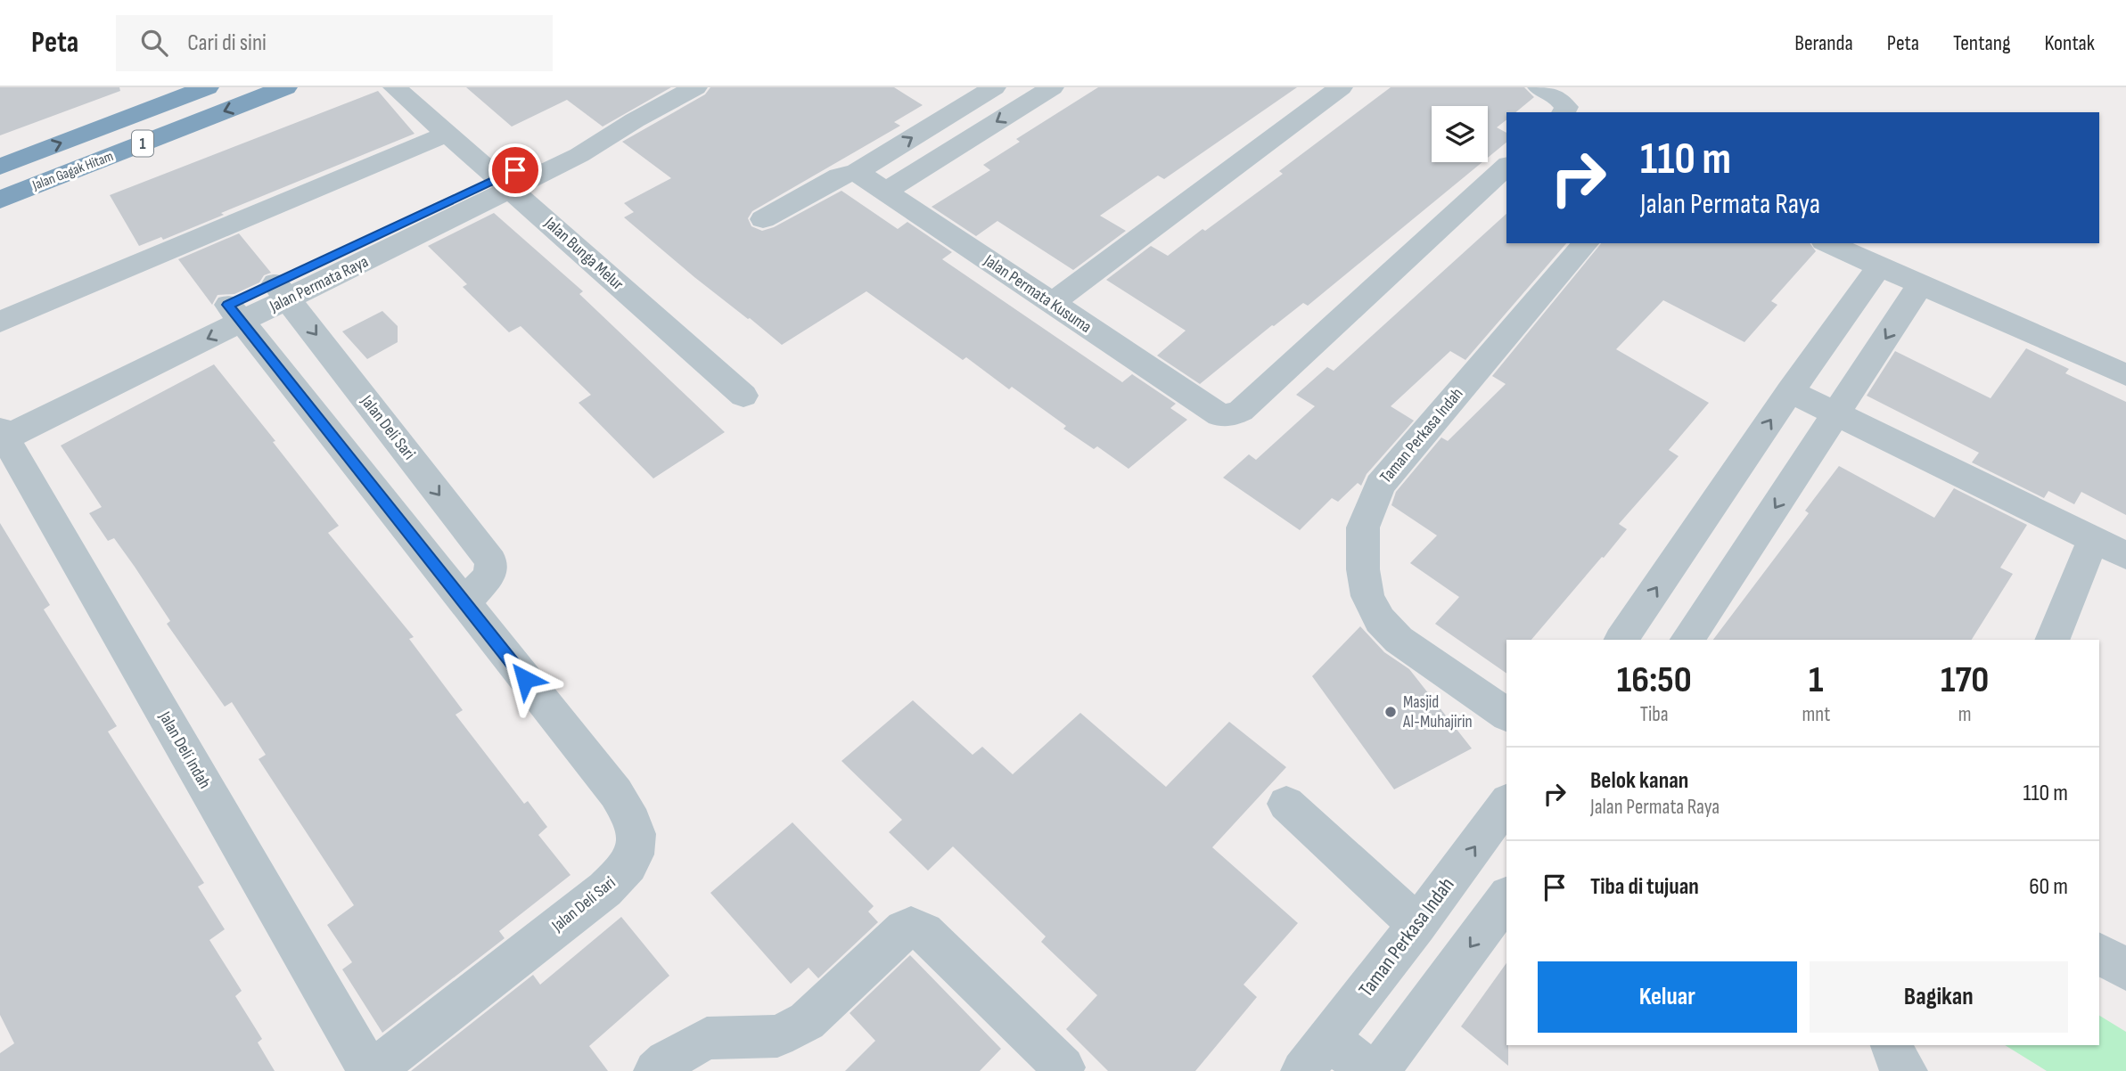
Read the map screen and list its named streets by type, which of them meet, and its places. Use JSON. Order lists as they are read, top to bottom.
{
  "streets": {
    "highway": ["1", "Jalan Gagak Hitam"],
    "street": [
      "Jalan Bunga Melur",
      "Jalan Permata Raya",
      "Jalan Permata Kusuma",
      "Jalan Deli Sari",
      "Taman Perkasa Indah",
      "Jalan Deli Indah"
    ]
  },
  "crossings": [
    ["Jalan Bunga Melur", "Jalan Permata Raya"],
    ["Jalan Permata Raya", "Jalan Deli Sari"],
    ["Jalan Permata Raya", "Jalan Deli Indah"],
    ["Jalan Deli Sari", "Jalan Deli Indah"]
  ],
  "places": ["Masjid Al-Muhajirin"],
  "page": {
    "header": "Peta",
    "search": "Cari di sini",
    "nav": [
      "Beranda",
      "Peta",
      "Tentang",
      "Kontak"
    ],
    "turn": ["110 m", "Jalan Permata Raya"],
    "eta": [
      "16:50",
      "Tiba",
      "1",
      "mnt",
      "170",
      "m"
    ],
    "list": [
      {
        "name": "Belok kanan",
        "note": "Jalan Permata Raya",
        "value": "110 m"
      },
      {
        "name": "Tiba di tujuan",
        "value": "60 m"
      }
    ],
    "buttons": ["Keluar", "Bagikan"]
  }
}
